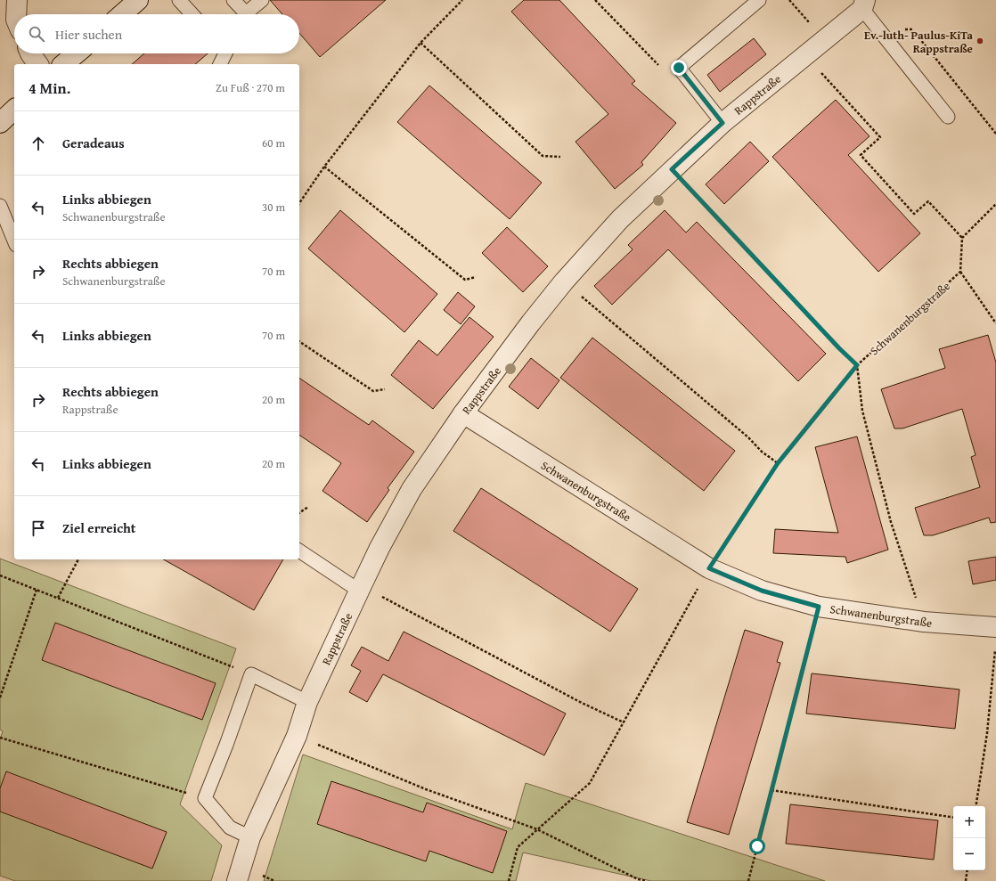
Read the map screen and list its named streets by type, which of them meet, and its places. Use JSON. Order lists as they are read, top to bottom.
{
  "streets": {
    "street": ["Rappstraße", "Schwanenburgstraße"]
  },
  "crossings": [
    ["Rappstraße", "Schwanenburgstraße"]
  ],
  "places": ["Ev.-luth- Paulus-KiTa Rappstraße"],
  "page": {
    "search": "Hier suchen",
    "heading": ["4 Min.", "Zu Fuß · 270 m"],
    "list": [
      ["Geradeaus", "60 m"],
      ["Links abbiegen", "Schwanenburgstraße", "30 m"],
      ["Rechts abbiegen", "Schwanenburgstraße", "70 m"],
      ["Links abbiegen", "70 m"],
      ["Rechts abbiegen", "Rappstraße", "20 m"],
      ["Links abbiegen", "20 m"],
      "Ziel erreicht"
    ],
    "map_buttons": ["+", "−"]
  }
}
